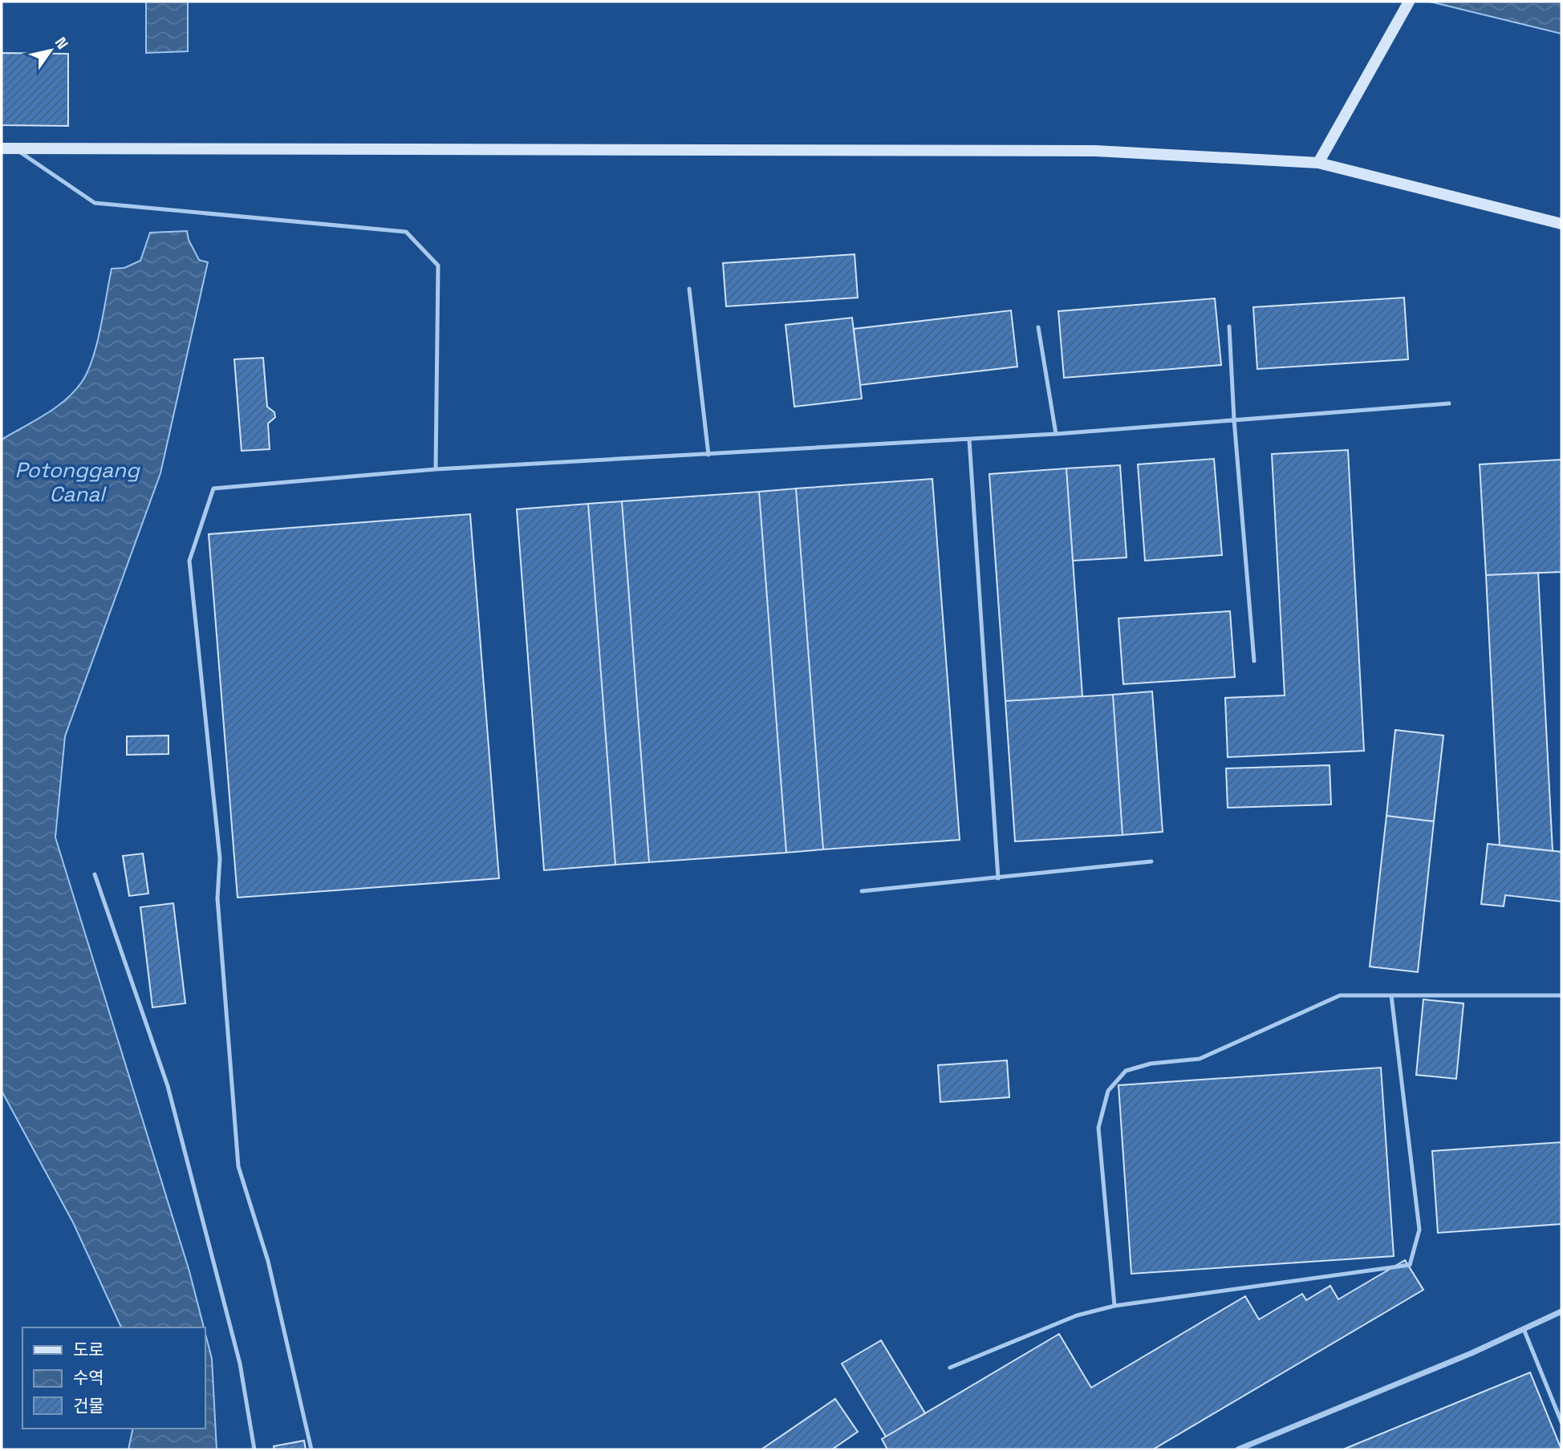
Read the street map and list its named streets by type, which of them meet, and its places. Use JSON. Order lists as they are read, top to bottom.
{
  "water": ["Potonggang Canal"],
  "legend": ["도로", "수역", "건물"],
  "north": "top right"
}
